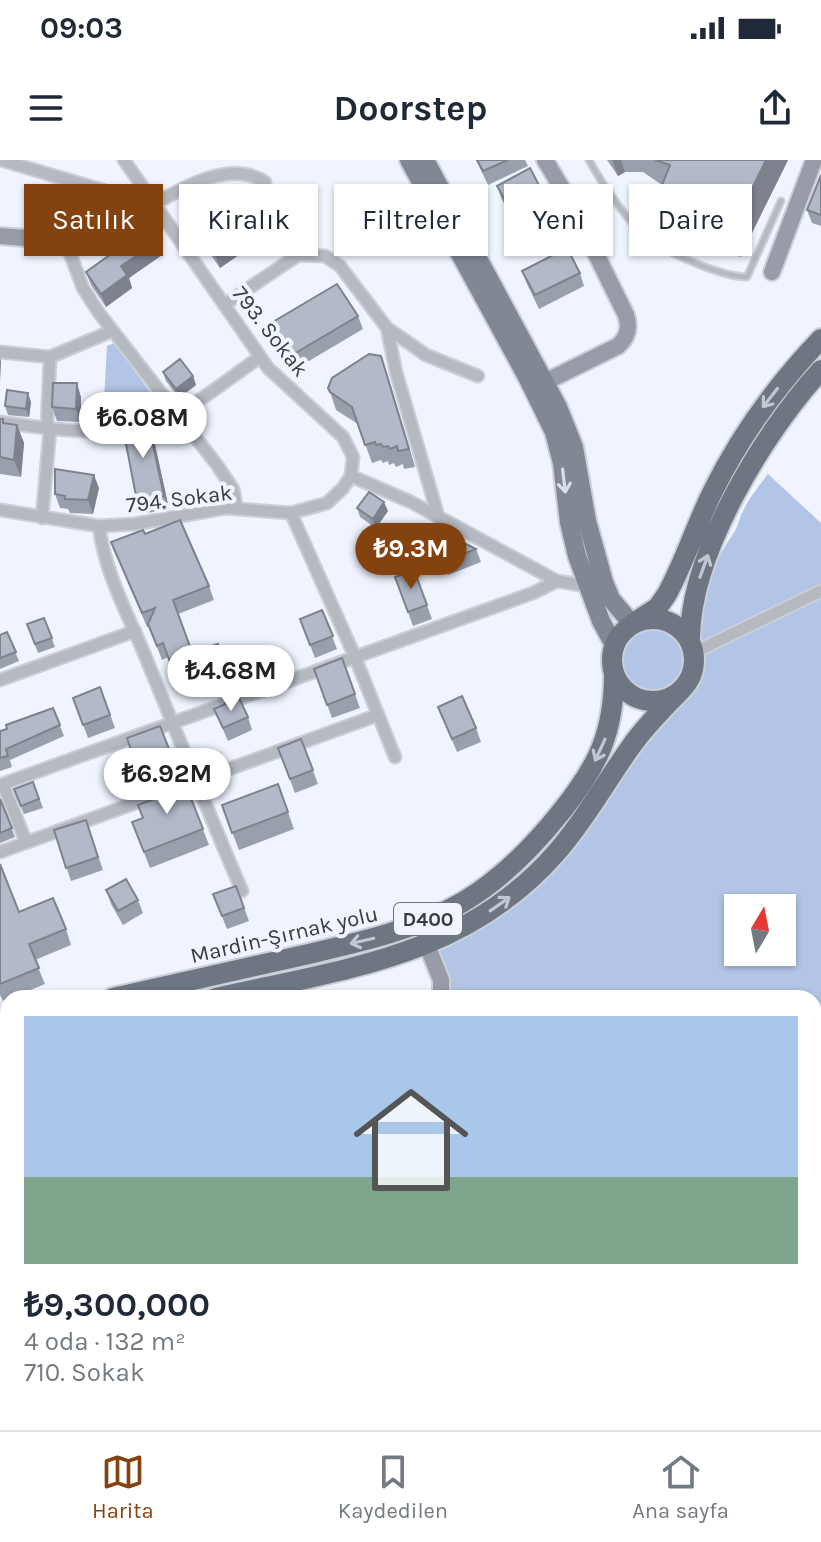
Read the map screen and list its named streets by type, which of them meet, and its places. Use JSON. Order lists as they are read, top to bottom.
{
  "streets": {
    "highway": ["D400", "Mardin-Şırnak yolu"],
    "street": ["793. Sokak", "794. Sokak"]
  },
  "crossings": [
    ["793. Sokak", "794. Sokak"]
  ],
  "north": "top",
  "page": {
    "status": "09:03",
    "header": "Doorstep",
    "chip": [
      "Satılık",
      "Kiralık",
      "Filtreler",
      "Yeni",
      "Daire"
    ],
    "price": [
      "₺6.08M",
      "₺9.3M",
      "₺4.68M",
      "₺6.92M"
    ],
    "list": [
      {
        "name": "₺9,300,000",
        "note": "4 oda · 132 m² · 710. Sokak"
      }
    ],
    "tabs": ["Harita", "Kaydedilen", "Ana sayfa"]
  }
}
